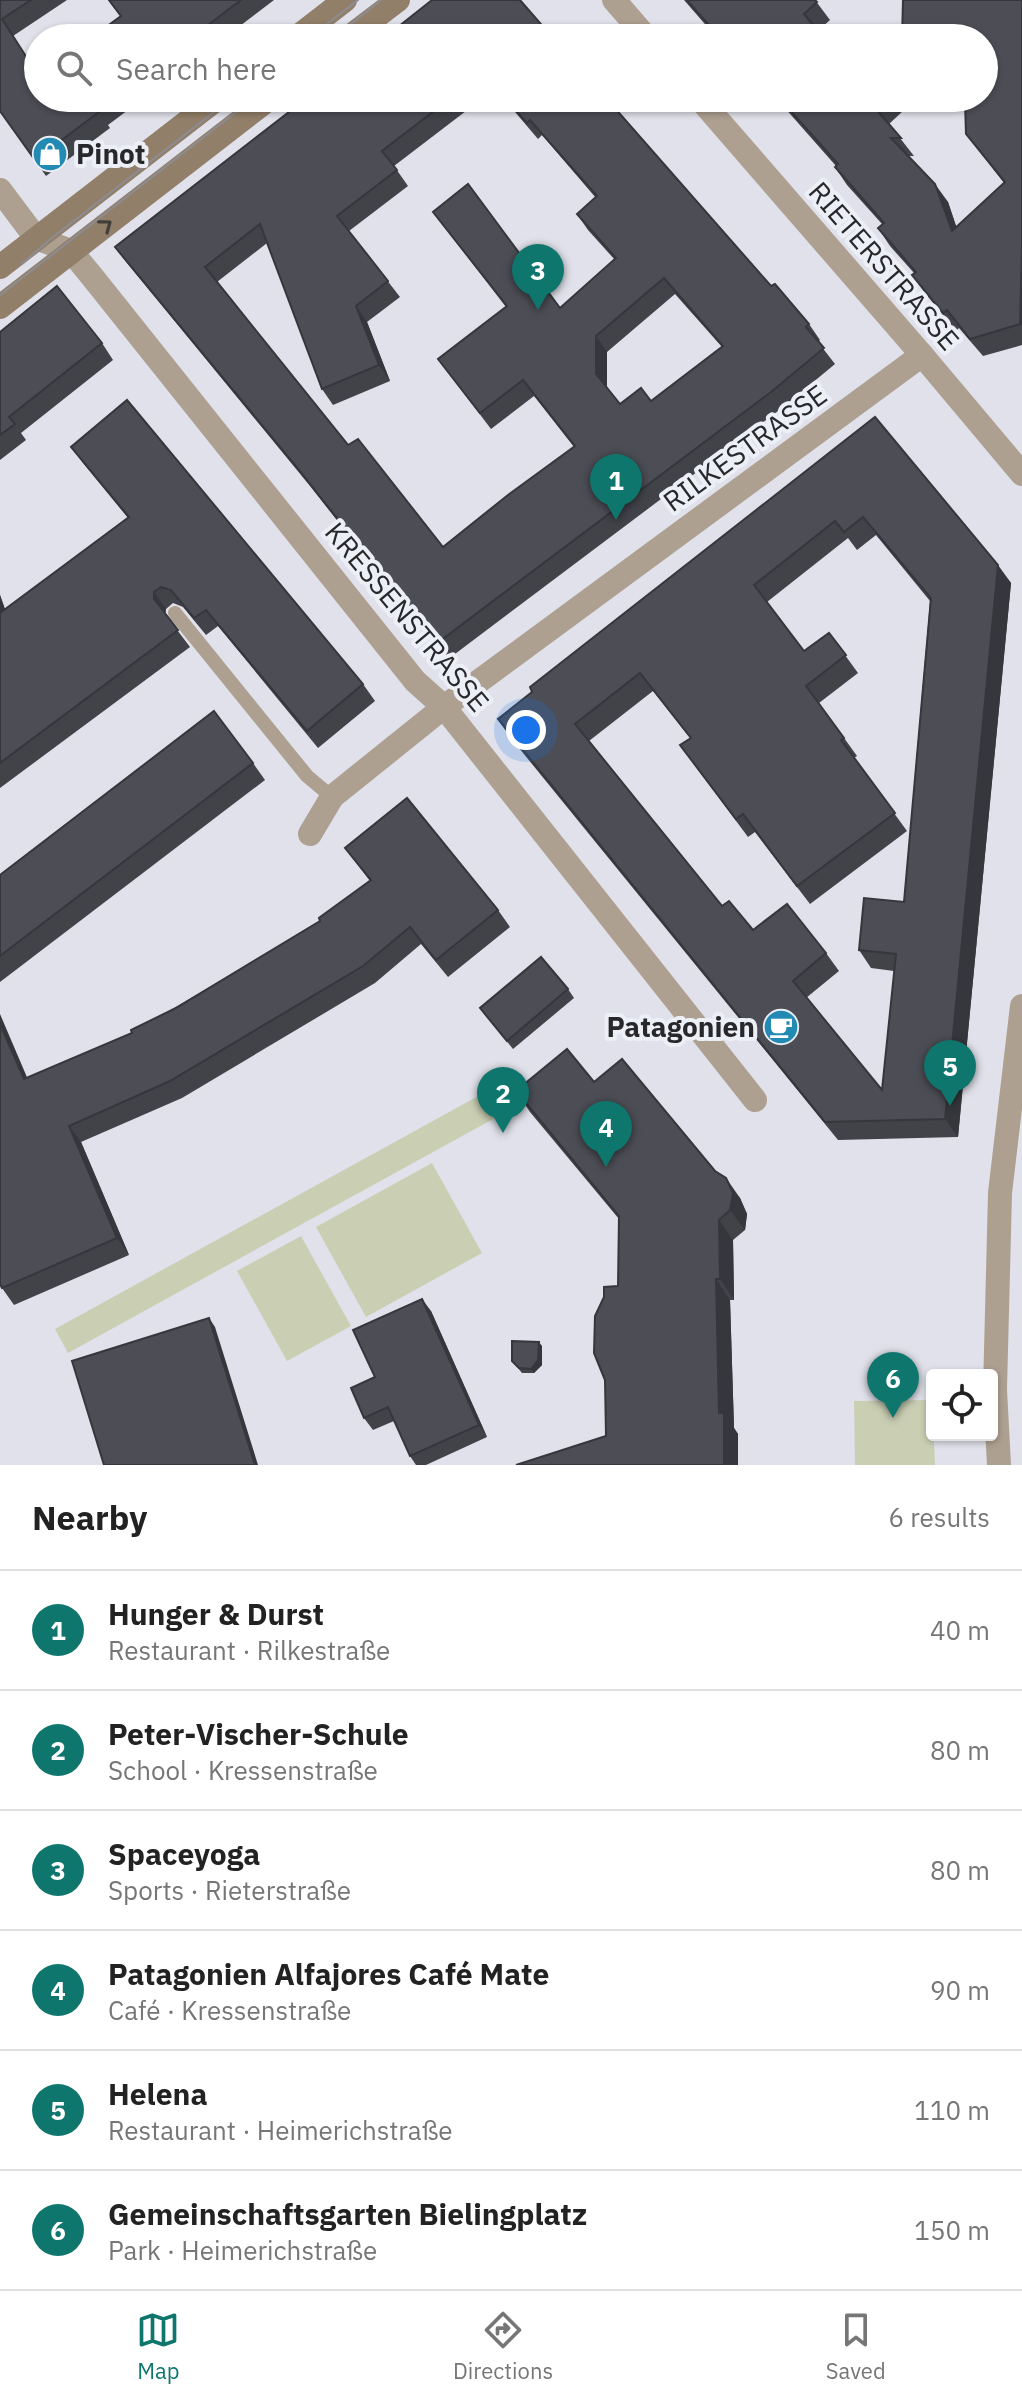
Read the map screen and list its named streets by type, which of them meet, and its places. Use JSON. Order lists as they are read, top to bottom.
{
  "streets": {
    "street": ["RIETERSTRASSE", "RILKESTRASSE", "KRESSENSTRASSE"]
  },
  "crossings": [
    ["RIETERSTRASSE", "RILKESTRASSE"],
    ["RILKESTRASSE", "KRESSENSTRASSE"]
  ],
  "places": {
    "shop": ["Pinot"],
    "cafe": ["Patagonien"]
  },
  "page": {
    "search": "Search here",
    "pins": [
      "3",
      "1",
      "5",
      "2",
      "4",
      "6"
    ],
    "heading": ["Nearby", "6 results"],
    "list": [
      {
        "mark": "1",
        "name": "Hunger & Durst",
        "note": "Restaurant · Rilkestraße",
        "value": "40 m"
      },
      {
        "mark": "2",
        "name": "Peter-Vischer-Schule",
        "note": "School · Kressenstraße",
        "value": "80 m"
      },
      {
        "mark": "3",
        "name": "Spaceyoga",
        "note": "Sports · Rieterstraße",
        "value": "80 m"
      },
      {
        "mark": "4",
        "name": "Patagonien Alfajores Café Mate",
        "note": "Café · Kressenstraße",
        "value": "90 m"
      },
      {
        "mark": "5",
        "name": "Helena",
        "note": "Restaurant · Heimerichstraße",
        "value": "110 m"
      },
      {
        "mark": "6",
        "name": "Gemeinschaftsgarten Bielingplatz",
        "note": "Park · Heimerichstraße",
        "value": "150 m"
      }
    ],
    "nav": ["Map", "Directions", "Saved"]
  }
}
